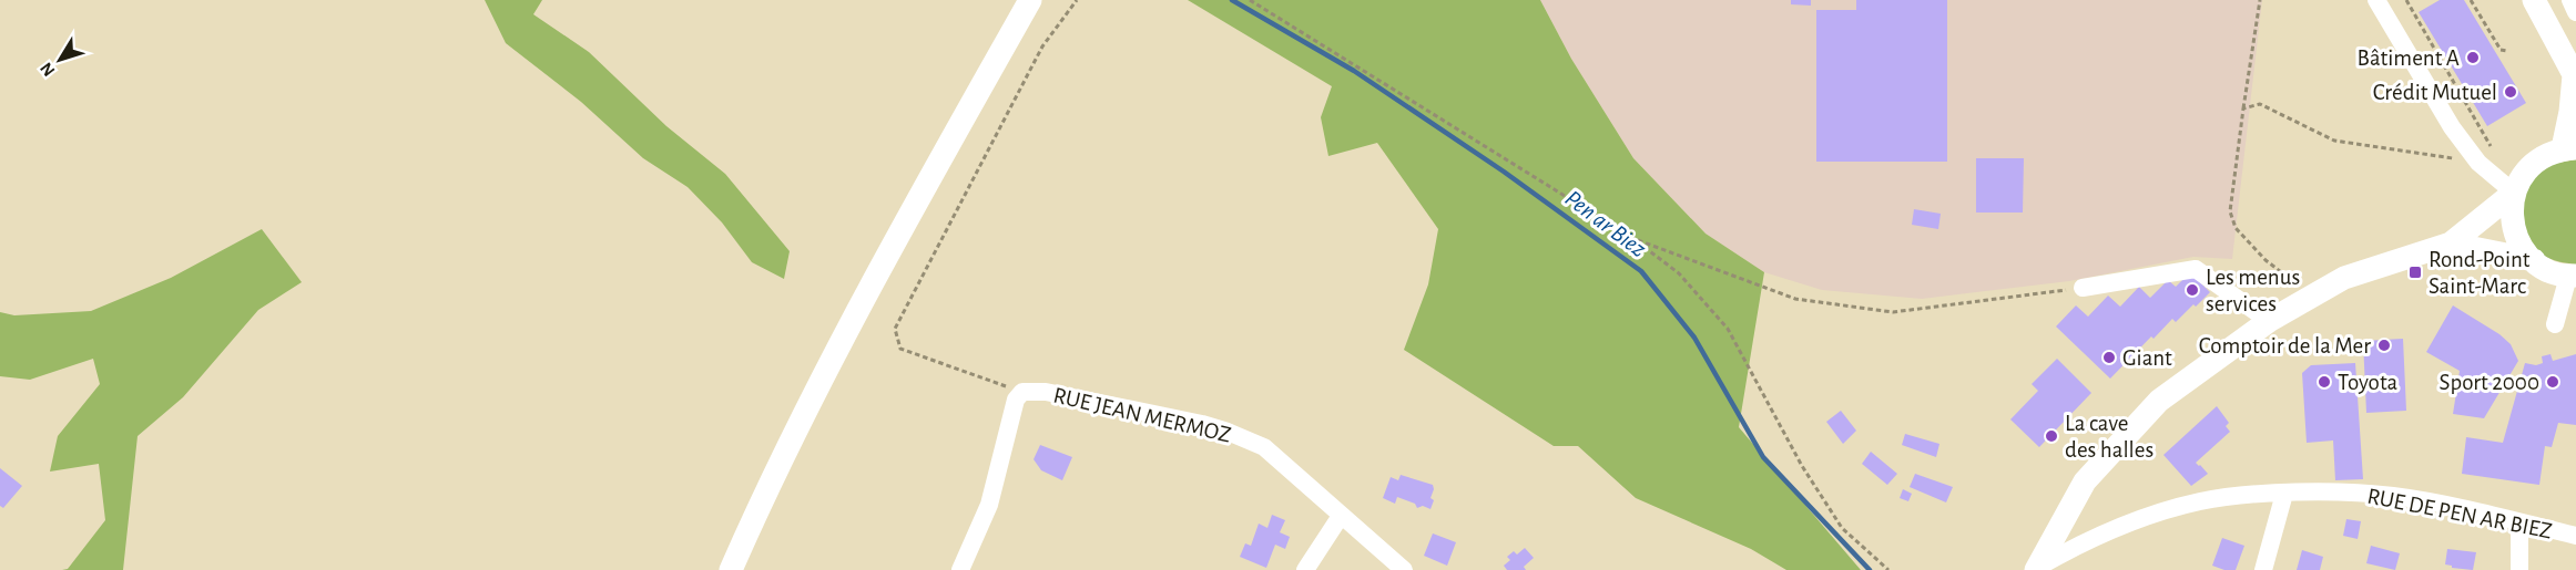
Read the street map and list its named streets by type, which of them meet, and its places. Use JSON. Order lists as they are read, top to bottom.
{
  "streets": {
    "street": ["RUE JEAN MERMOZ", "RUE DE PEN AR BIEZ"]
  },
  "water": ["Pen ar Biez"],
  "places": {
    "other": [
      "Bâtiment A",
      "Crédit Mutuel",
      "Les menus services",
      "Comptoir de la Mer",
      "Giant",
      "Toyota",
      "Sport 2000",
      "La cave des halles"
    ],
    "transit": ["Rond-Point Saint-Marc"]
  },
  "north": "bottom left"
}
